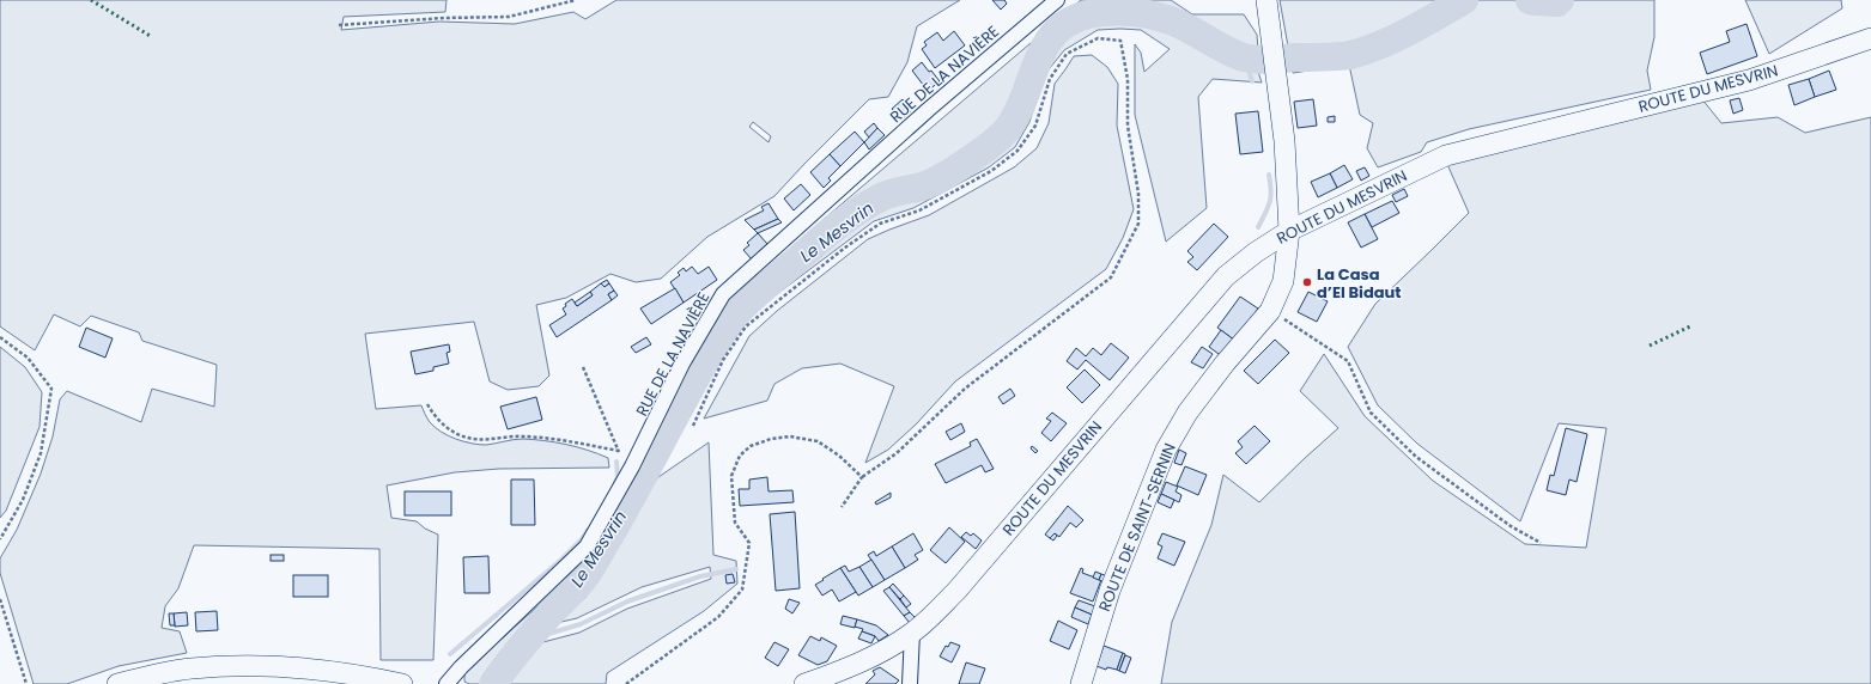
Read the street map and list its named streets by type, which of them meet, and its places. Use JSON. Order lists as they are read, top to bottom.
{
  "streets": {
    "main road": ["ROUTE DU MESVRIN", "ROUTE DE SAINT-SERNIN"],
    "street": ["RUE DE LA NAVIÈRE"]
  },
  "crossings": [
    ["ROUTE DU MESVRIN", "ROUTE DE SAINT-SERNIN"]
  ],
  "water": ["Le Mesvrin"],
  "places": ["La Casa d’El Bidaut"]
}
